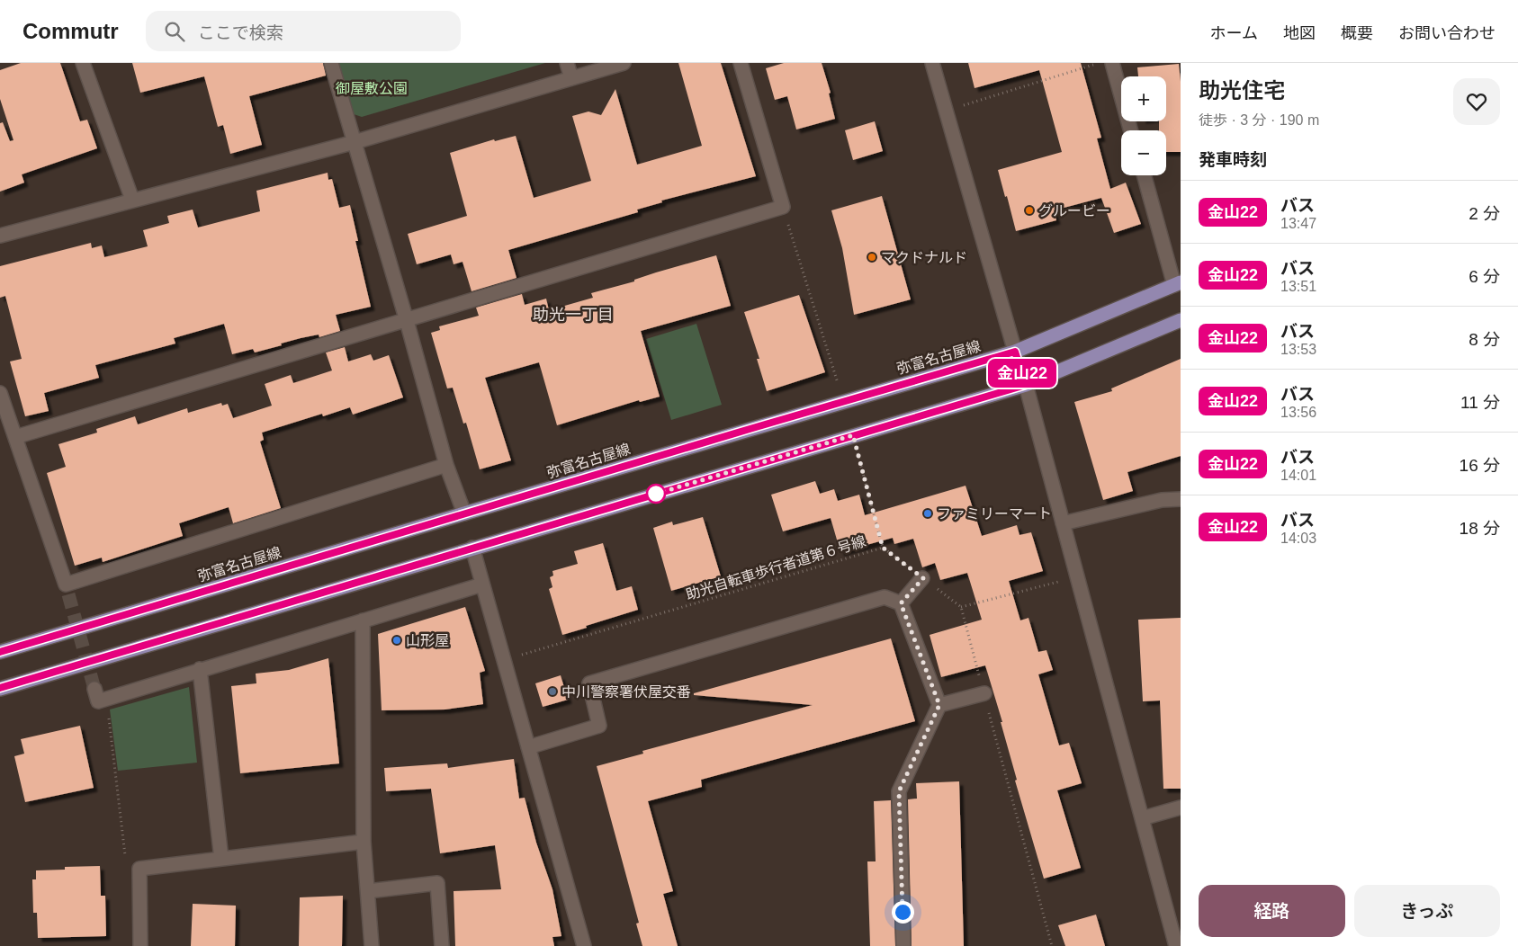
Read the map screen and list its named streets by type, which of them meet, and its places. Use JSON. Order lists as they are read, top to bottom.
{
  "streets": {
    "main road": ["弥富名古屋線"],
    "path": ["助光自転車歩行者道第６号線"]
  },
  "districts": ["助光一丁目"],
  "parks": ["御屋敷公園"],
  "places": [
    "グルービー",
    "マクドナルド",
    "ファミリーマート",
    "山形屋",
    "中川警察署伏屋交番"
  ],
  "lines": ["bus line 金山22"],
  "page": {
    "header": "Commutr",
    "search": "ここで検索",
    "nav": [
      "ホーム",
      "地図",
      "概要",
      "お問い合わせ"
    ],
    "on_map": "金山22",
    "heading": [
      ["助光住宅", "徒歩 · 3 分 · 190 m"],
      "発車時刻"
    ],
    "map_buttons": ["+", "−"],
    "list": [
      {
        "mark": "金山22",
        "name": "バス",
        "note": "13:47",
        "value": "2 分"
      },
      {
        "mark": "金山22",
        "name": "バス",
        "note": "13:51",
        "value": "6 分"
      },
      {
        "mark": "金山22",
        "name": "バス",
        "note": "13:53",
        "value": "8 分"
      },
      {
        "mark": "金山22",
        "name": "バス",
        "note": "13:56",
        "value": "11 分"
      },
      {
        "mark": "金山22",
        "name": "バス",
        "note": "14:01",
        "value": "16 分"
      },
      {
        "mark": "金山22",
        "name": "バス",
        "note": "14:03",
        "value": "18 分"
      }
    ],
    "buttons": ["経路", "きっぷ"]
  }
}
